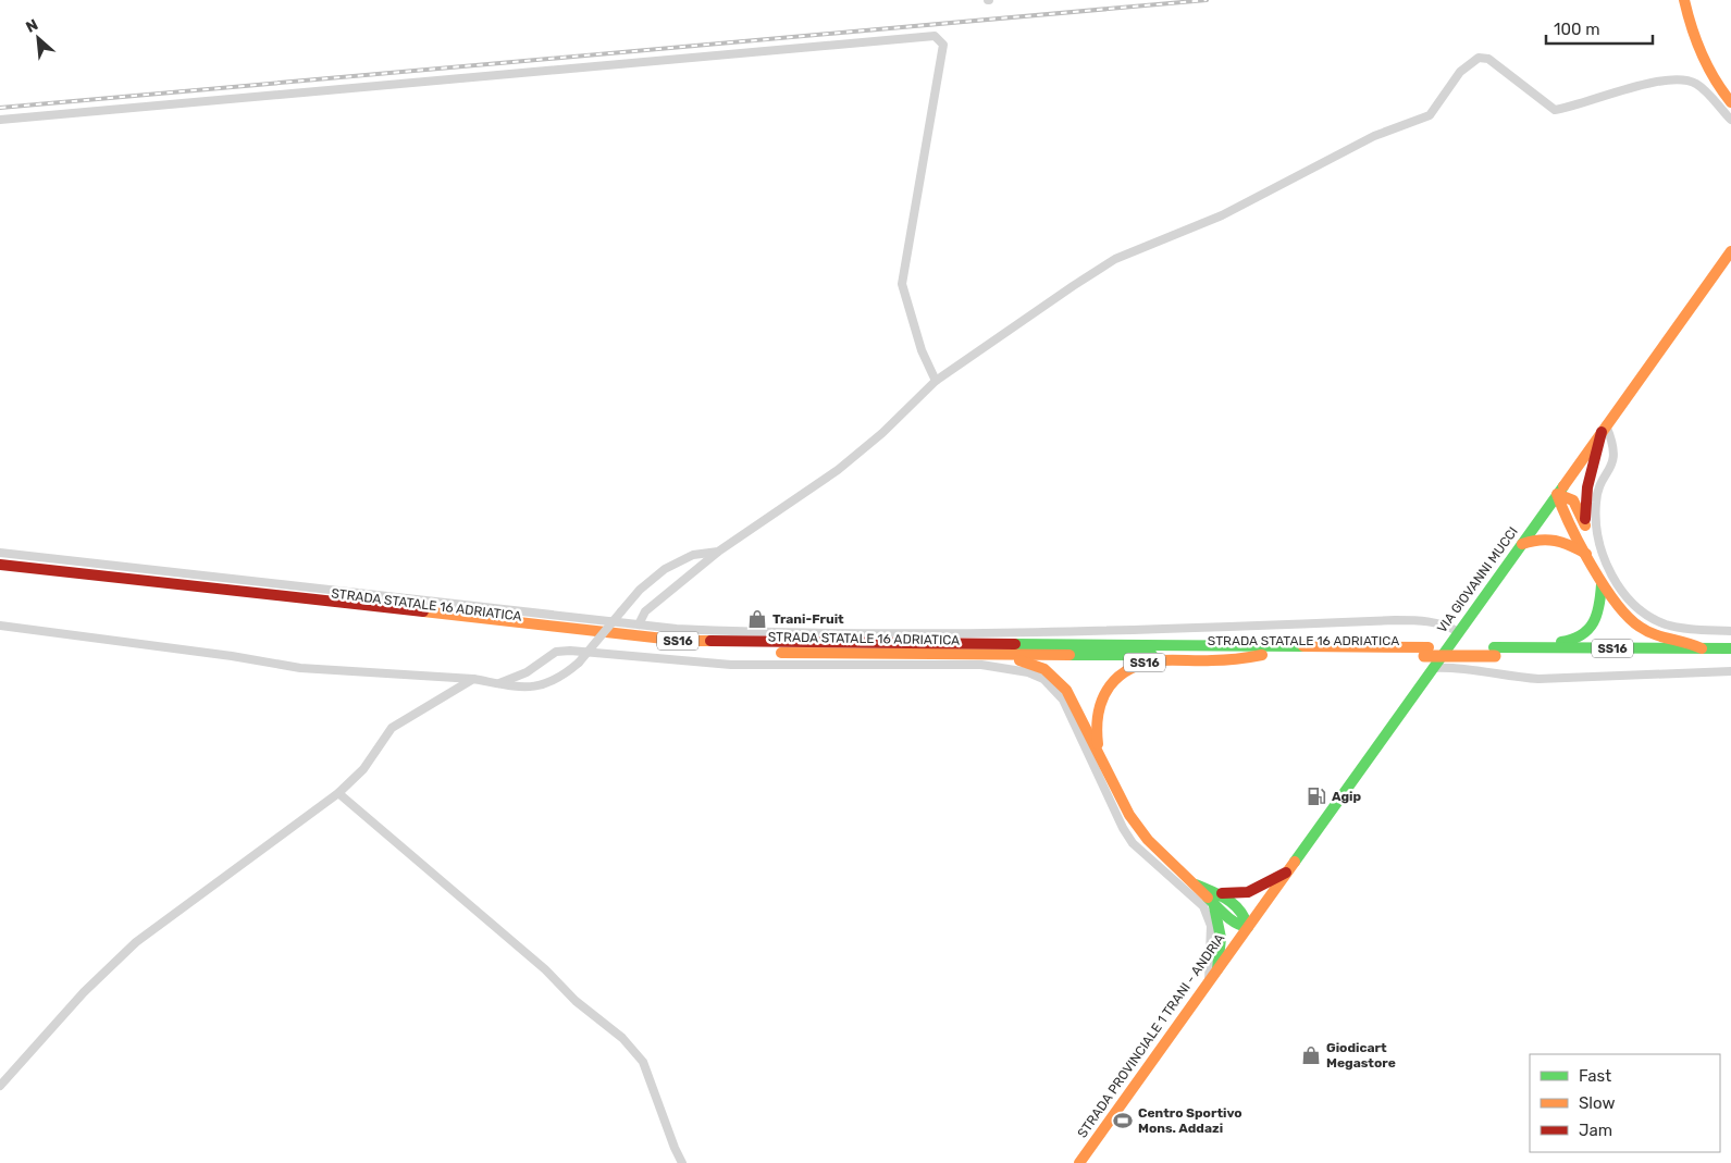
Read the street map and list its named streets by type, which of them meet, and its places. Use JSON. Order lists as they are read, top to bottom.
{
  "streets": {
    "main road": [
      "VIA GIOVANNI MUCCI",
      "STRADA STATALE 16 ADRIATICA",
      "SS16",
      "STRADA PROVINCIALE 1 TRANI - ANDRIA"
    ]
  },
  "crossings": [
    ["VIA GIOVANNI MUCCI", "SS16"],
    ["VIA GIOVANNI MUCCI", "STRADA PROVINCIALE 1 TRANI - ANDRIA"],
    ["STRADA STATALE 16 ADRIATICA", "SS16"],
    ["SS16", "STRADA PROVINCIALE 1 TRANI - ANDRIA"]
  ],
  "places": {
    "shop": ["Trani-Fruit", "Giodicart Megastore"],
    "fuel station": ["Agip"],
    "sports": ["Centro Sportivo Mons. Addazi"]
  },
  "legend": ["Fast", "Slow", "Jam"],
  "scale_bar": "100 m",
  "north": "top left"
}
